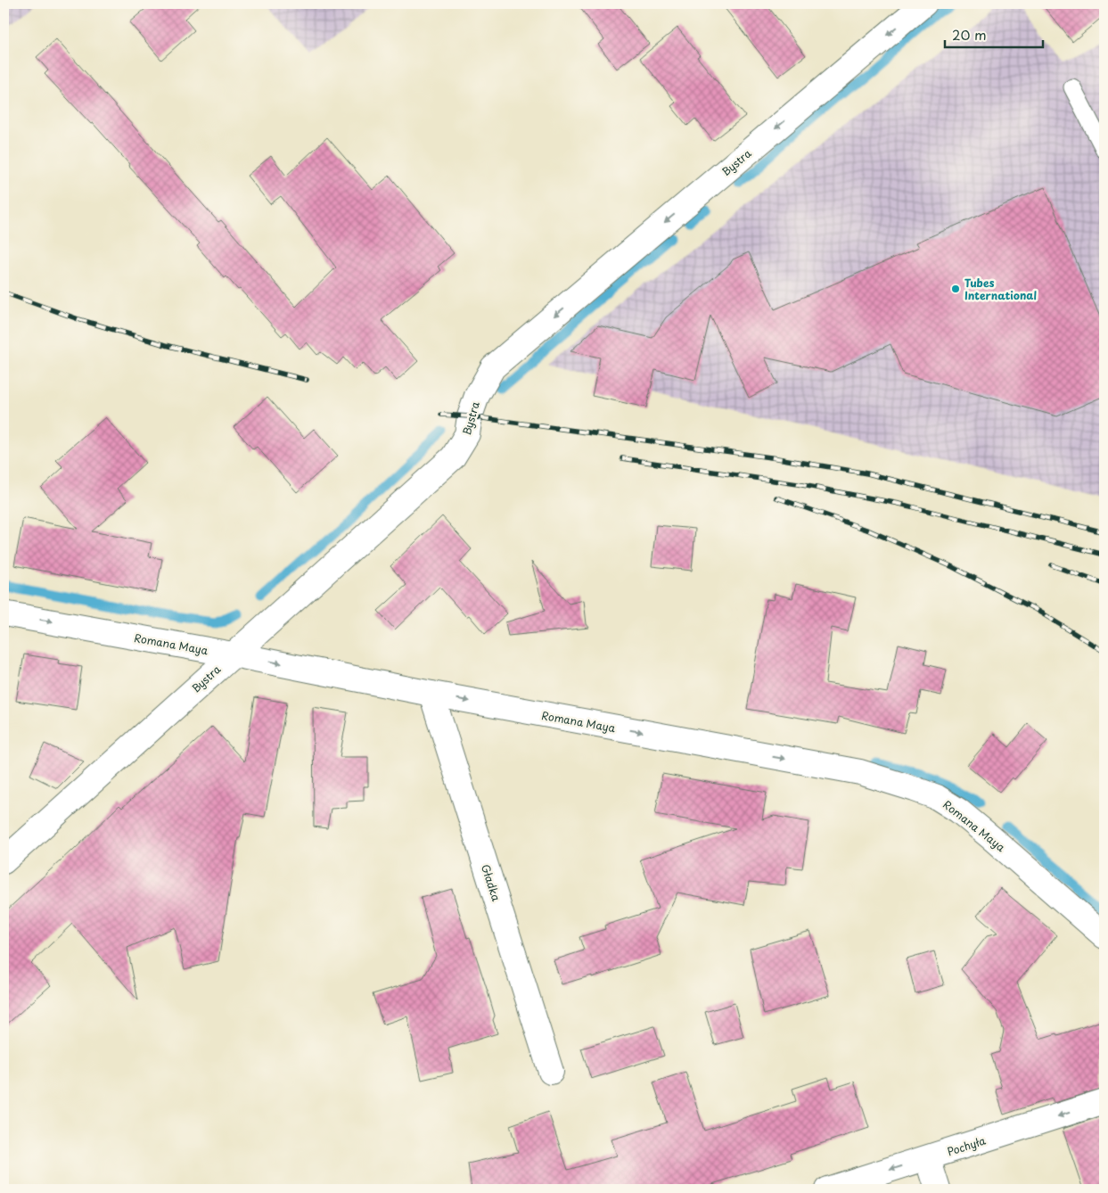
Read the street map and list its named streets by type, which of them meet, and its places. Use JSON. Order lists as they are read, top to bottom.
{
  "streets": {
    "street": [
      "Bystra",
      "Romana Maya",
      "Gładka",
      "Pochyła"
    ]
  },
  "crossings": [
    ["Bystra", "Romana Maya"],
    ["Romana Maya", "Gładka"]
  ],
  "one_way": ["Bystra", "Romana Maya", "Pochyła"],
  "places": ["Tubes International"],
  "scale_bar": "20 m"
}
